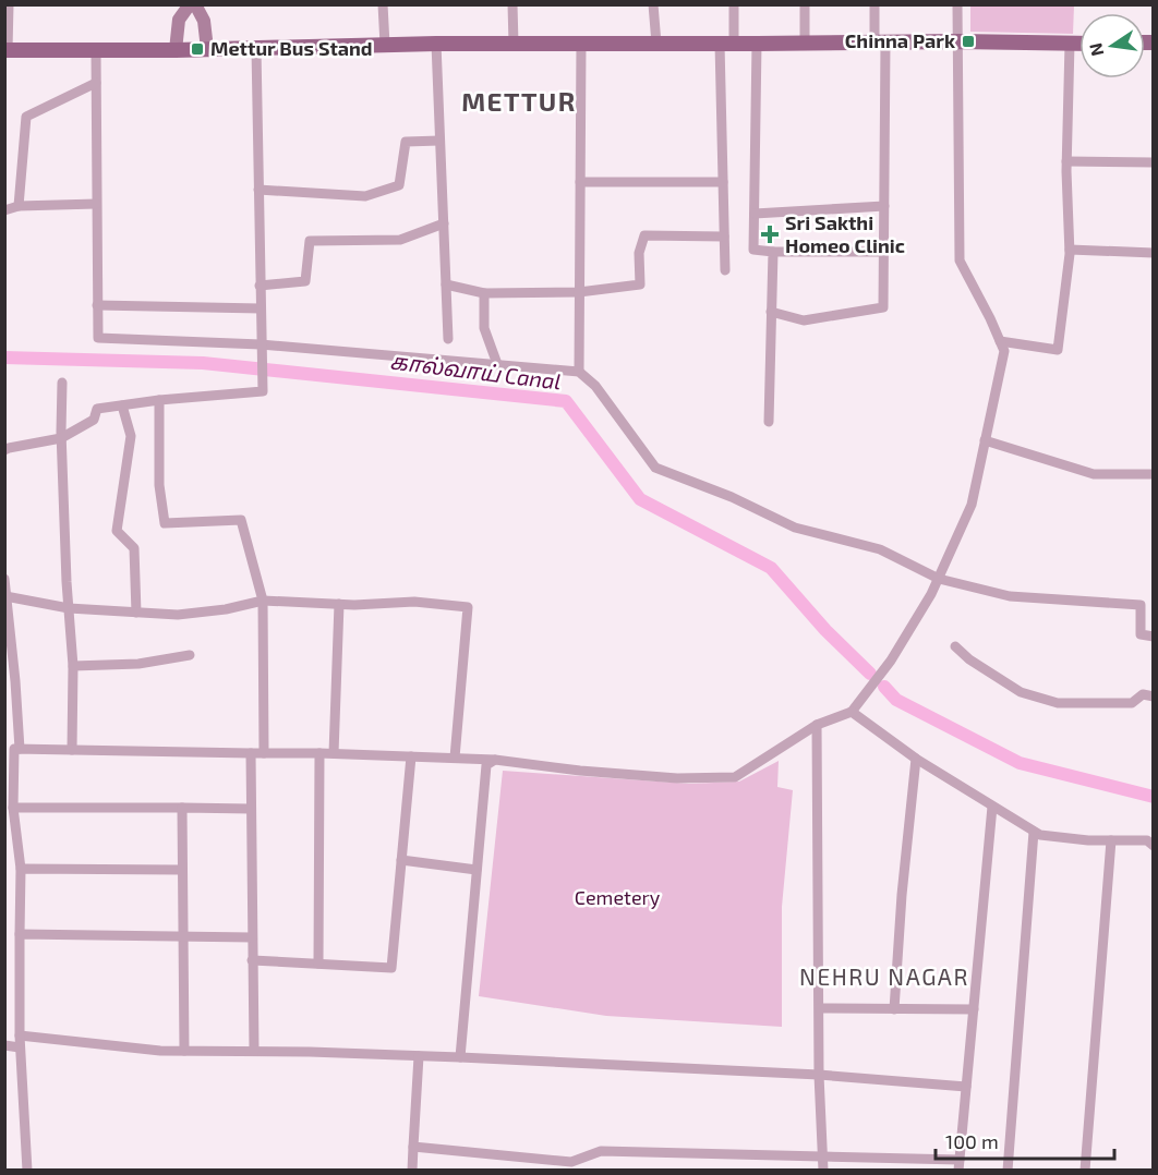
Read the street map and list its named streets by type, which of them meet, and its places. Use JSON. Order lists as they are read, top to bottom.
{
  "districts": ["METTUR", "NEHRU NAGAR"],
  "water": ["கால்வாய் Canal"],
  "parks": ["Cemetery"],
  "places": {
    "transit": ["Chinna Park", "Mettur Bus Stand"],
    "health": ["Sri Sakthi Homeo Clinic"]
  },
  "scale_bar": "100 m",
  "north": "left"
}
